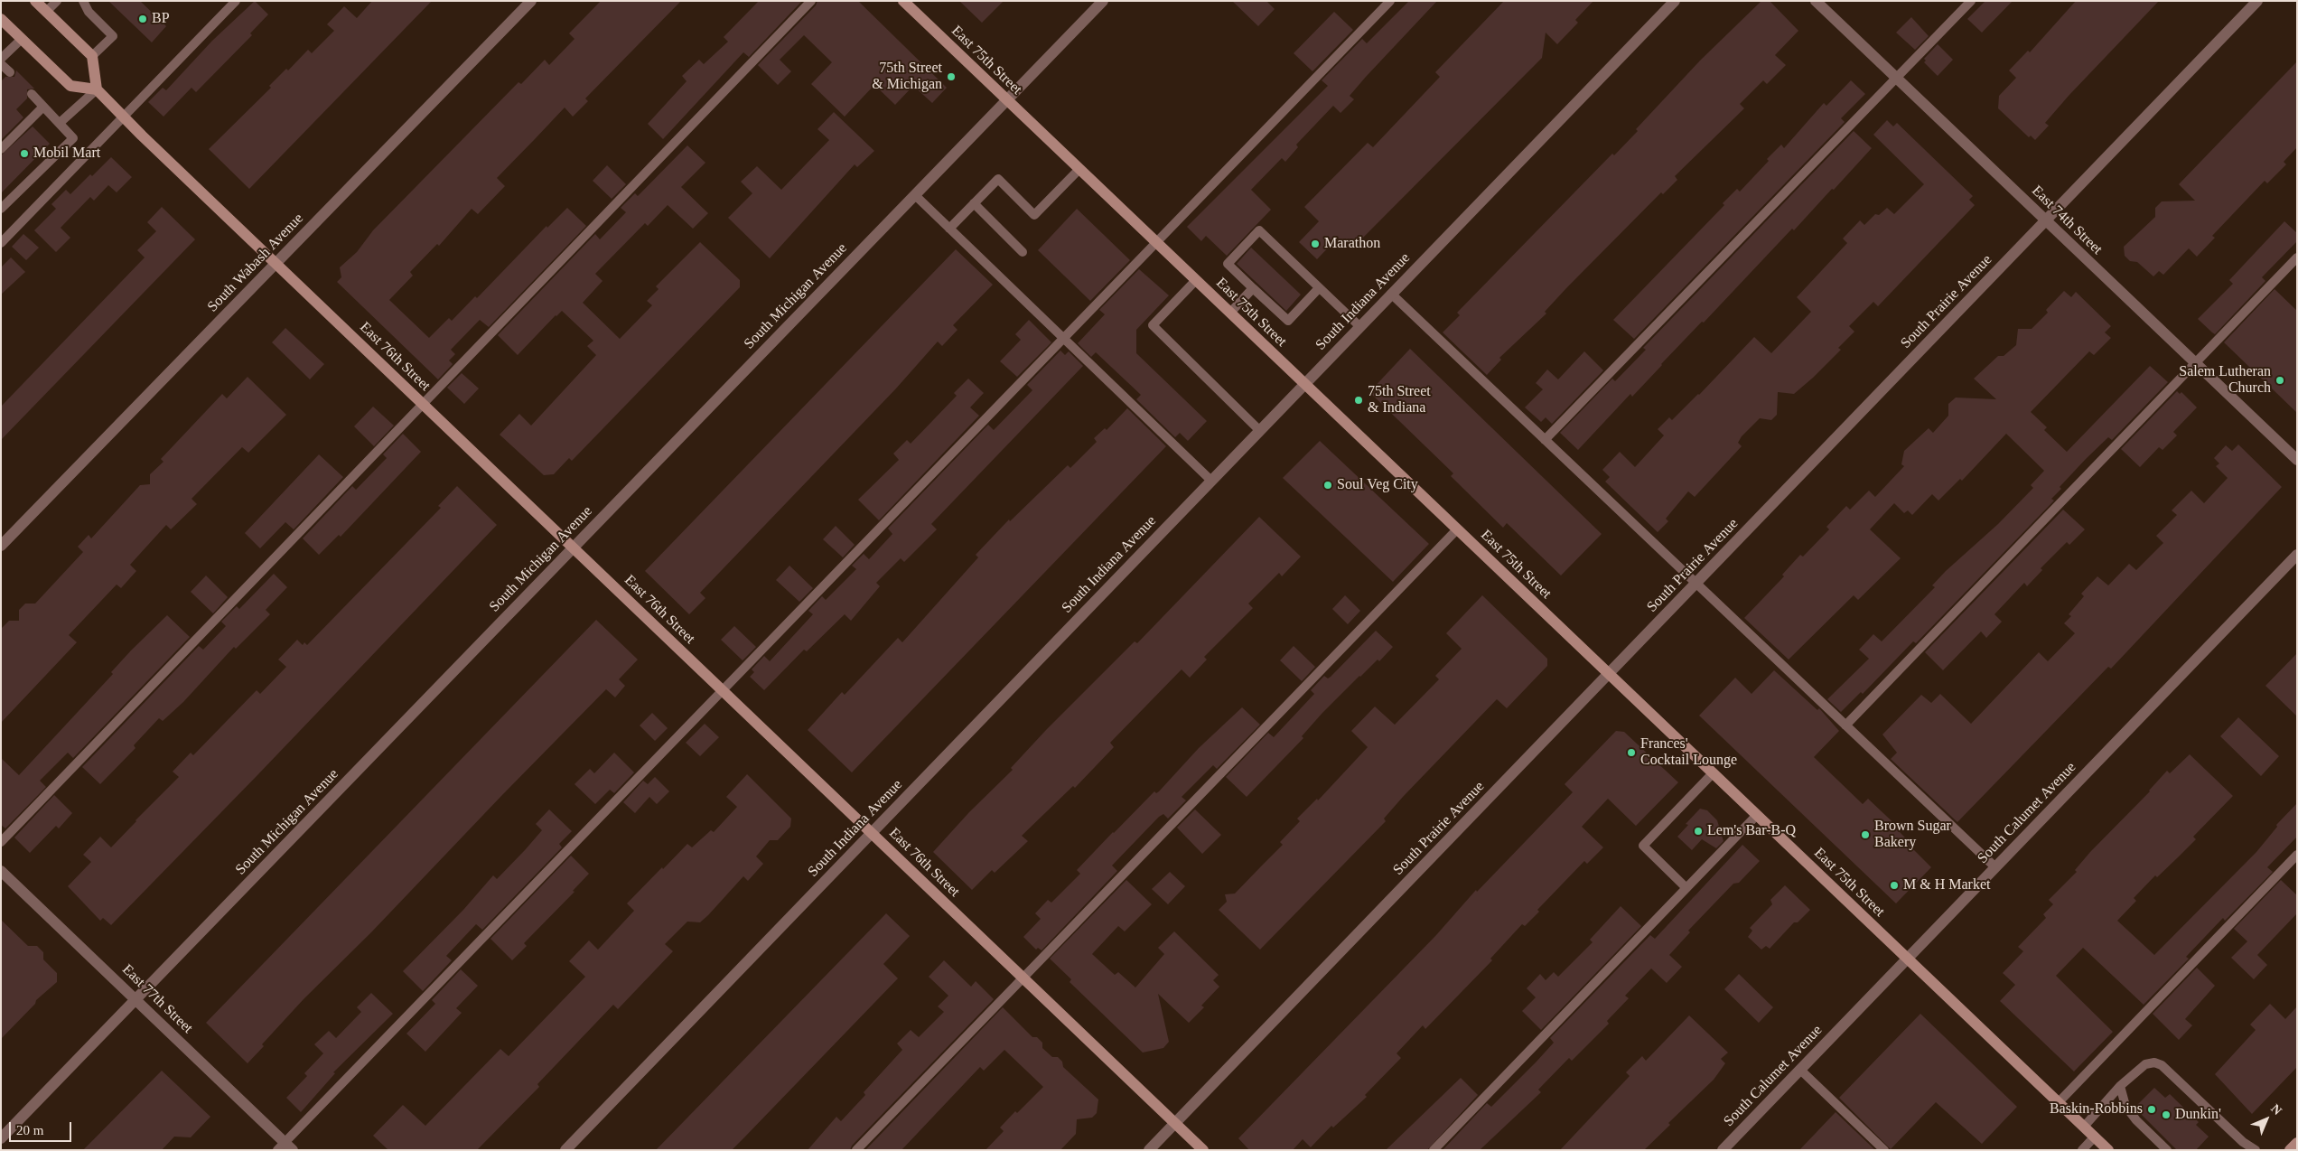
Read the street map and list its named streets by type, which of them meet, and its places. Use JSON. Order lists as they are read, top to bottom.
{
  "streets": {
    "street": [
      "East 75th Street",
      "East 74th Street",
      "South Wabash Avenue",
      "South Michigan Avenue",
      "South Indiana Avenue",
      "South Prairie Avenue",
      "East 76th Street",
      "South Calumet Avenue",
      "East 77th Street"
    ]
  },
  "crossings": [
    ["East 75th Street", "South Michigan Avenue"],
    ["East 75th Street", "South Indiana Avenue"],
    ["East 75th Street", "South Prairie Avenue"],
    ["East 75th Street", "South Calumet Avenue"],
    ["East 74th Street", "South Prairie Avenue"],
    ["South Wabash Avenue", "East 76th Street"],
    ["South Michigan Avenue", "East 76th Street"],
    ["South Michigan Avenue", "East 77th Street"],
    ["South Indiana Avenue", "East 76th Street"],
    ["South Prairie Avenue", "East 76th Street"]
  ],
  "places": [
    "BP",
    "75th Street & Michigan",
    "Mobil Mart",
    "Marathon",
    "Salem Lutheran Church",
    "75th Street & Indiana",
    "Soul Veg City",
    "Frances' Cocktail Lounge",
    "Lem's Bar-B-Q",
    "Brown Sugar Bakery",
    "M & H Market",
    "Baskin-Robbins",
    "Dunkin'"
  ],
  "scale_bar": "20 m",
  "north": "top right"
}
